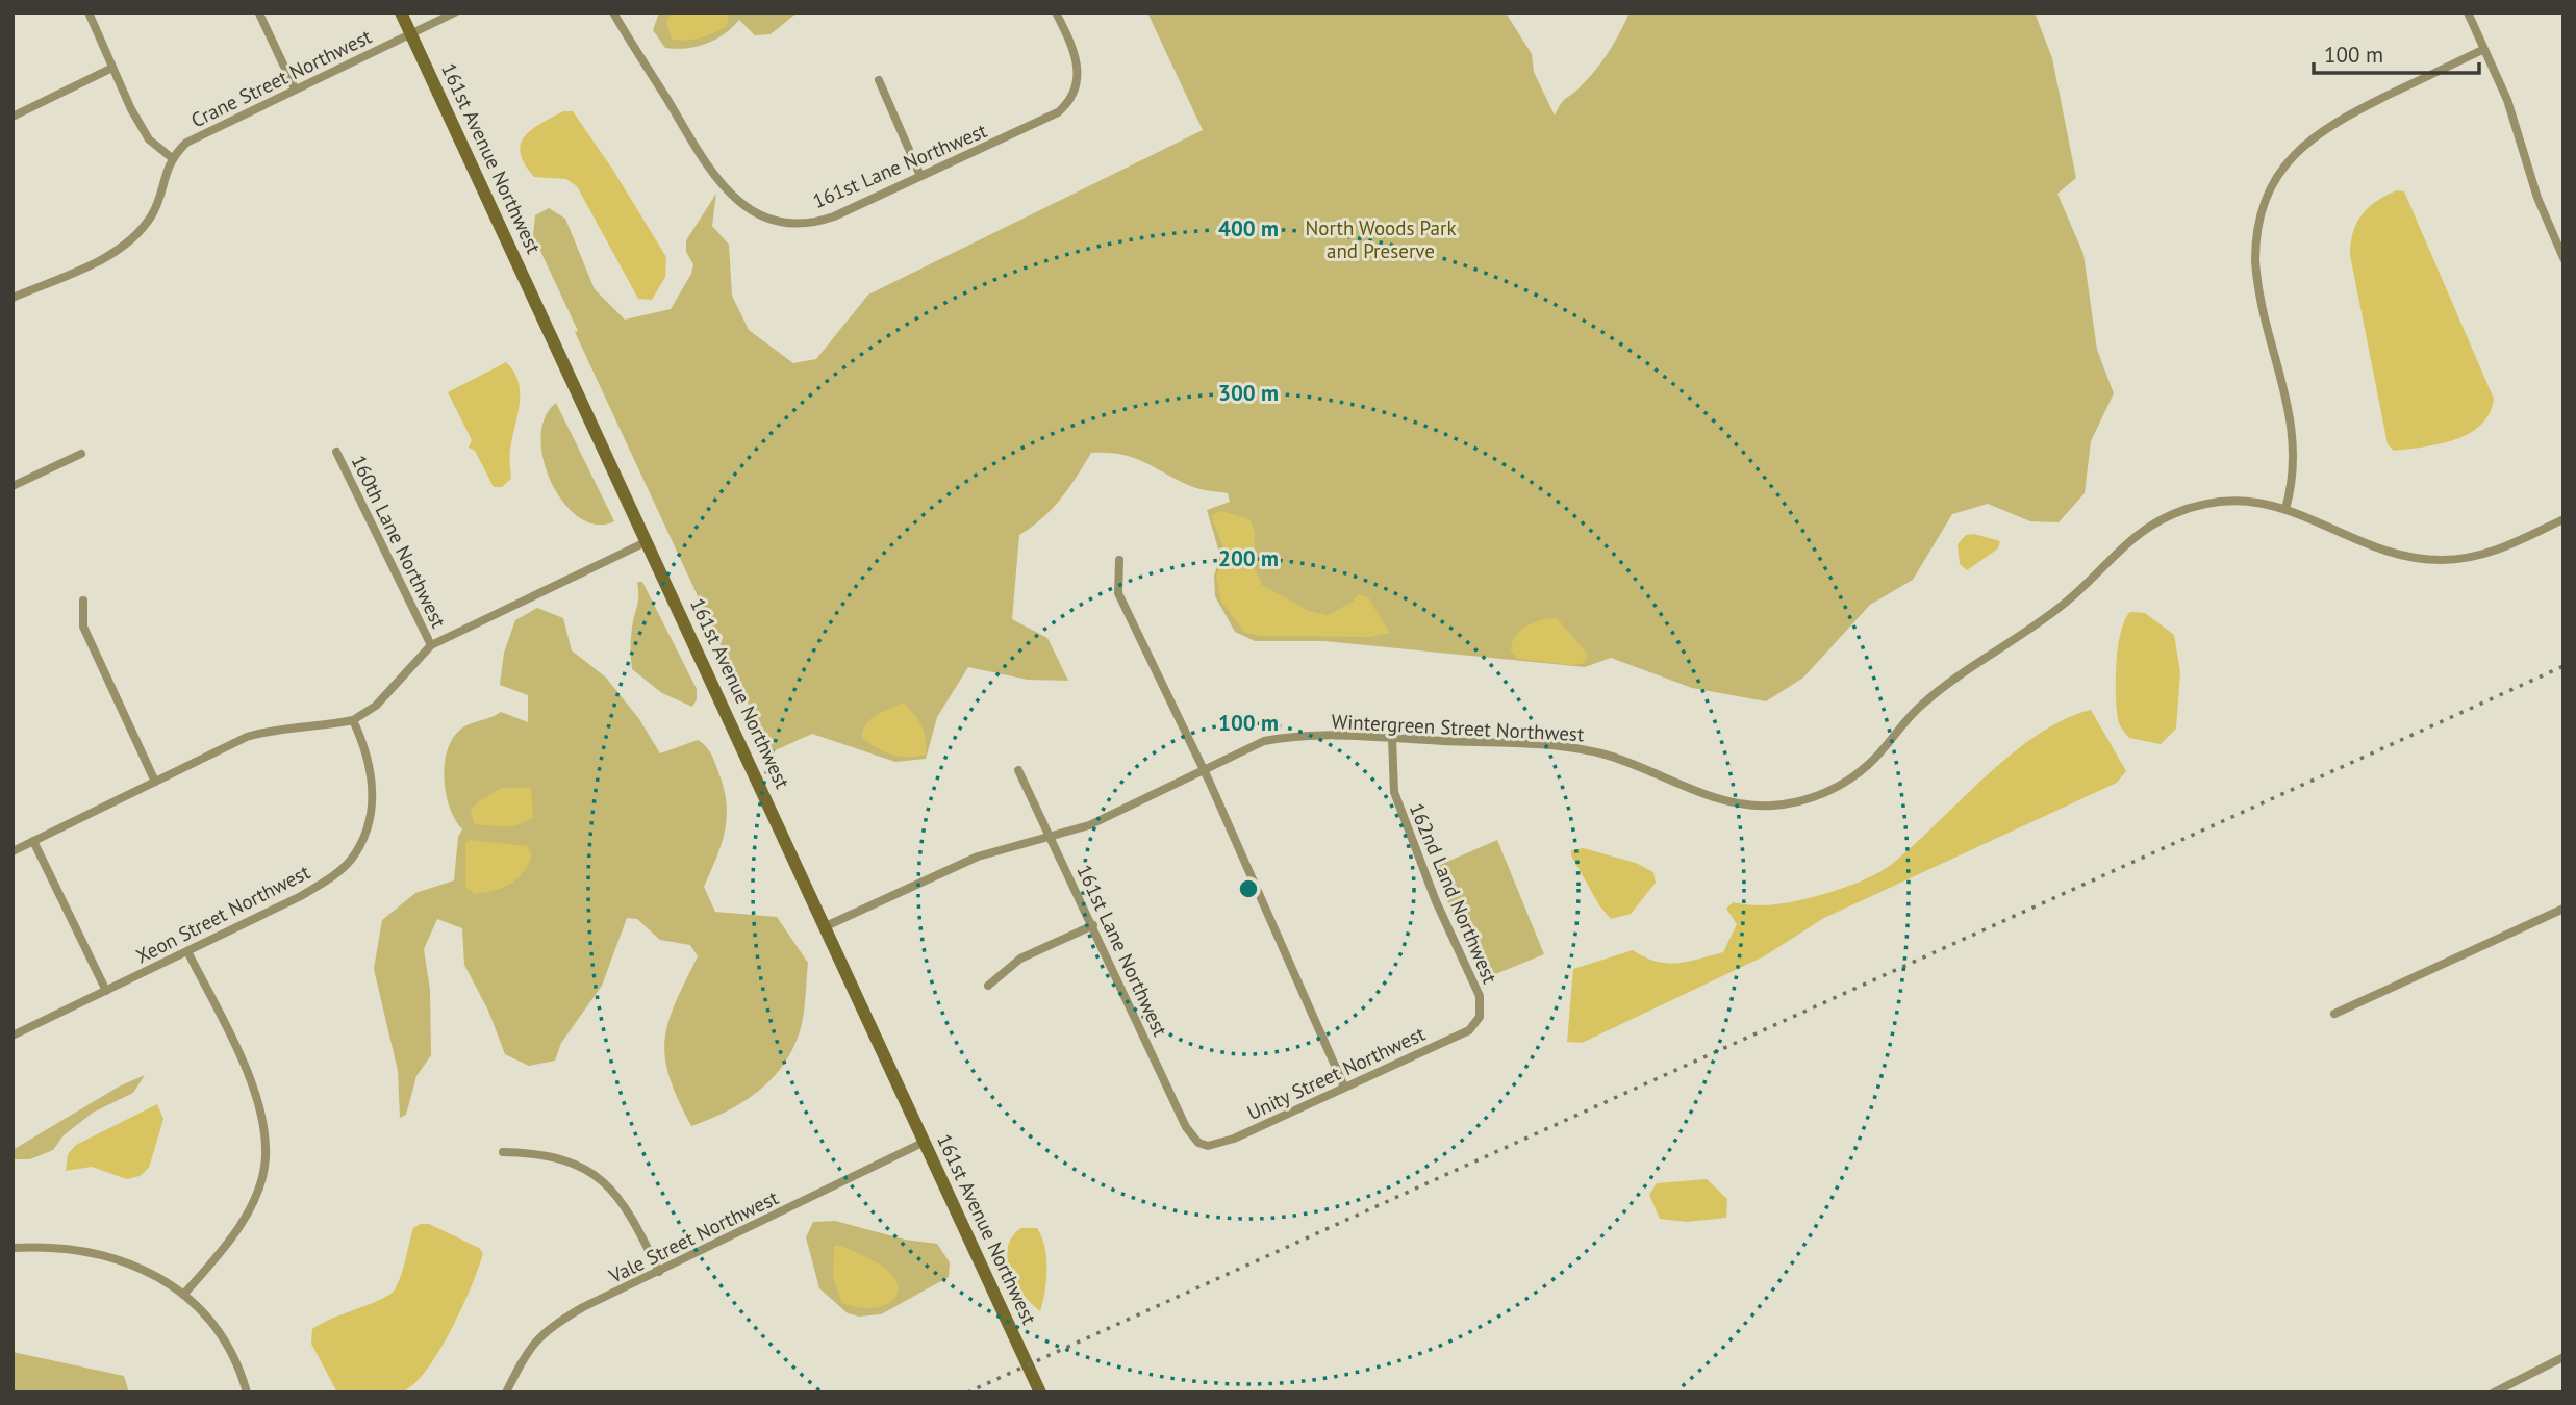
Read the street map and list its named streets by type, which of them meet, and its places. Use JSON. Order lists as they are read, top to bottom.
{
  "streets": {
    "main road": ["161st Avenue Northwest"],
    "street": [
      "Crane Street Northwest",
      "161st Lane Northwest",
      "160th Lane Northwest",
      "Wintergreen Street Northwest",
      "162nd Land Northwest",
      "Xeon Street Northwest",
      "Unity Street Northwest",
      "Vale Street Northwest"
    ]
  },
  "crossings": [
    ["Crane Street Northwest", "161st Avenue Northwest"],
    ["161st Avenue Northwest", "Wintergreen Street Northwest"],
    ["161st Avenue Northwest", "Vale Street Northwest"],
    ["161st Lane Northwest", "Wintergreen Street Northwest"],
    ["161st Lane Northwest", "Unity Street Northwest"],
    ["Wintergreen Street Northwest", "162nd Land Northwest"],
    ["162nd Land Northwest", "Unity Street Northwest"]
  ],
  "parks": ["North Woods Park and Preserve"],
  "scale_bar": "100 m",
  "rings": [
    "400 m",
    "300 m",
    "200 m",
    "100 m"
  ]
}
